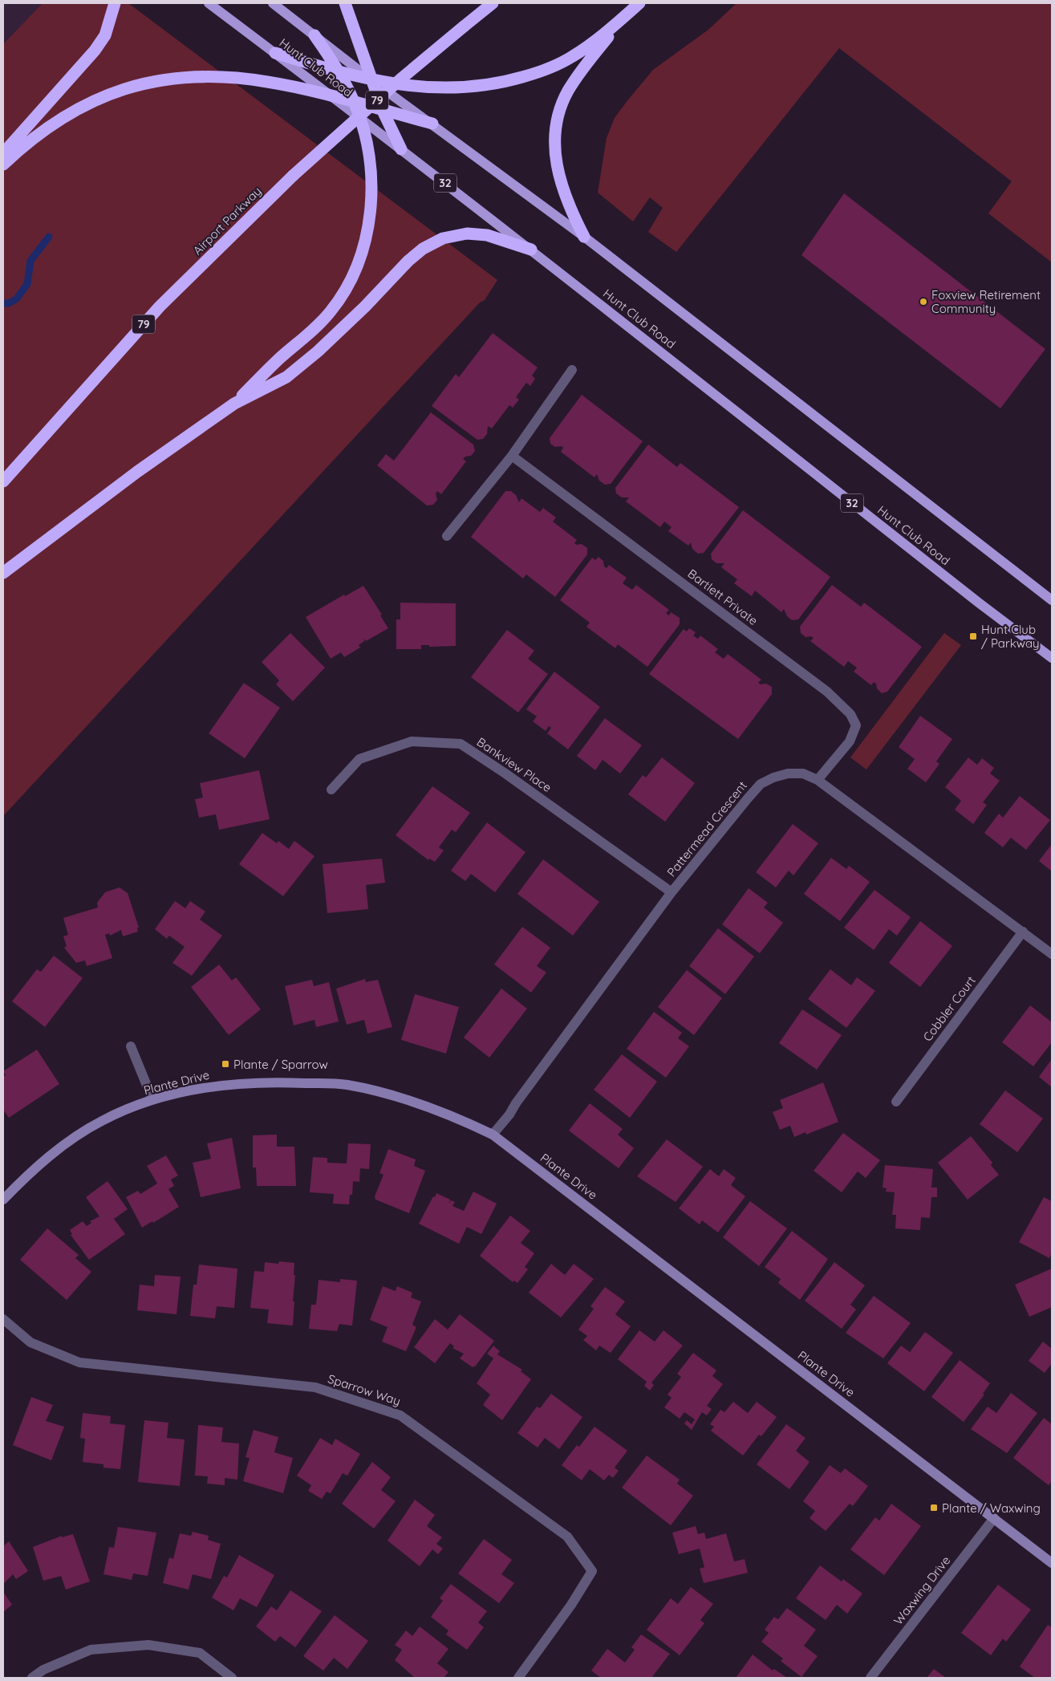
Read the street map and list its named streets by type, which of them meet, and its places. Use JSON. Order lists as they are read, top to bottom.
{
  "streets": {
    "highway": ["79", "Airport Parkway"],
    "main road": ["Hunt Club Road", "32"],
    "street": [
      "Bartlett Private",
      "Bankview Place",
      "Pattermead Crescent",
      "Cobbler Court",
      "Plante Drive",
      "Sparrow Way",
      "Waxwing Drive"
    ]
  },
  "crossings": [
    ["Bartlett Private", "Pattermead Crescent"],
    ["Bankview Place", "Pattermead Crescent"],
    ["Pattermead Crescent", "Cobbler Court"],
    ["Pattermead Crescent", "Plante Drive"],
    ["Plante Drive", "Waxwing Drive"]
  ],
  "places": {
    "other": ["Foxview Retirement Community"],
    "transit": ["Hunt Club / Parkway", "Plante / Sparrow", "Plante / Waxwing"]
  }
}
